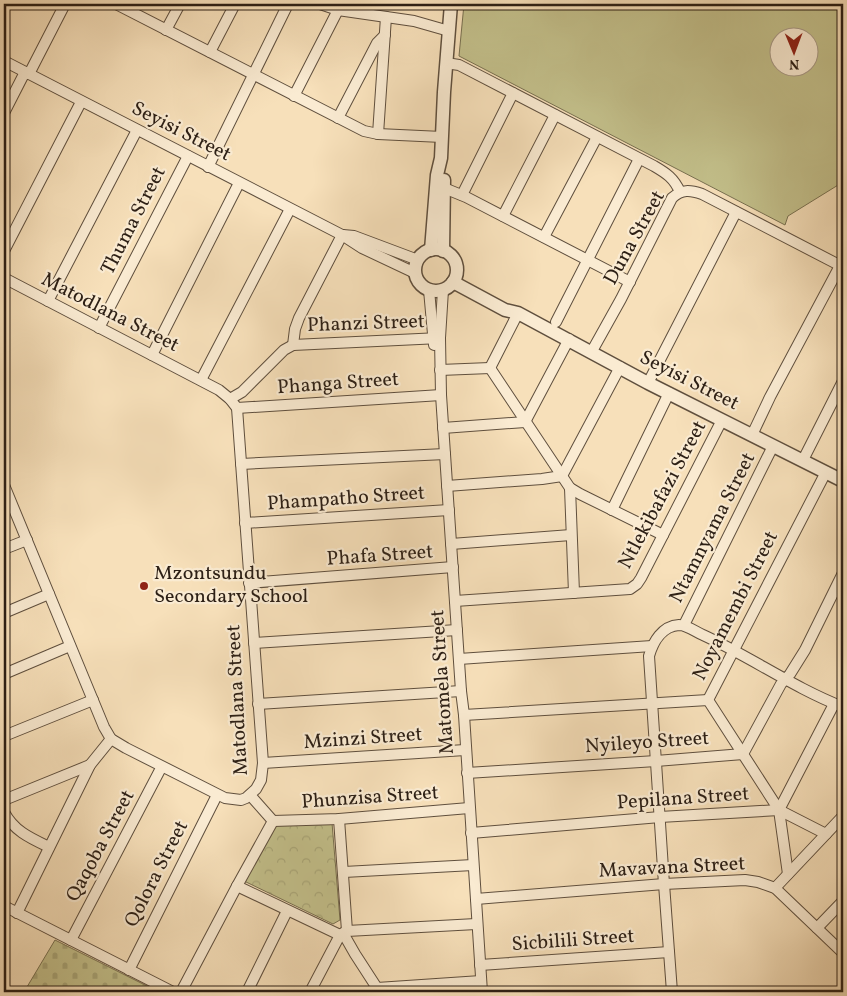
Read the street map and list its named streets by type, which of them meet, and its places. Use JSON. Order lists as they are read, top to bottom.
{
  "streets": {
    "street": [
      "Seyisi Street",
      "Thuma Street",
      "Duna Street",
      "Matodlana Street",
      "Phanzi Street",
      "Phanga Street",
      "Ntlekibafazi Street",
      "Phampatho Street",
      "Ntamnyama Street",
      "Phafa Street",
      "Noyamembi Street",
      "Matomela Street",
      "Mzinzi Street",
      "Nyileyo Street",
      "Phunzisa Street",
      "Pepilana Street",
      "Qaqoba Street",
      "Mavavana Street",
      "Qolora Street",
      "Sicbilili Street"
    ]
  },
  "crossings": [
    ["Seyisi Street", "Thuma Street"],
    ["Seyisi Street", "Duna Street"],
    ["Seyisi Street", "Phanzi Street"],
    ["Seyisi Street", "Ntlekibafazi Street"],
    ["Seyisi Street", "Ntamnyama Street"],
    ["Seyisi Street", "Noyamembi Street"],
    ["Seyisi Street", "Matomela Street"],
    ["Thuma Street", "Matodlana Street"],
    ["Matodlana Street", "Phanzi Street"],
    ["Matodlana Street", "Phanga Street"],
    ["Matodlana Street", "Phampatho Street"],
    ["Matodlana Street", "Phafa Street"],
    ["Matodlana Street", "Mzinzi Street"],
    ["Matodlana Street", "Qaqoba Street"],
    ["Matodlana Street", "Qolora Street"],
    ["Phanzi Street", "Matomela Street"],
    ["Phanga Street", "Matomela Street"],
    ["Ntlekibafazi Street", "Matomela Street"],
    ["Phampatho Street", "Matomela Street"],
    ["Phafa Street", "Matomela Street"],
    ["Noyamembi Street", "Matomela Street"],
    ["Matomela Street", "Mzinzi Street"],
    ["Matomela Street", "Nyileyo Street"],
    ["Matomela Street", "Phunzisa Street"],
    ["Matomela Street", "Pepilana Street"],
    ["Matomela Street", "Mavavana Street"],
    ["Matomela Street", "Sicbilili Street"]
  ],
  "places": ["Mzontsundu Secondary School"],
  "north": "bottom"
}
